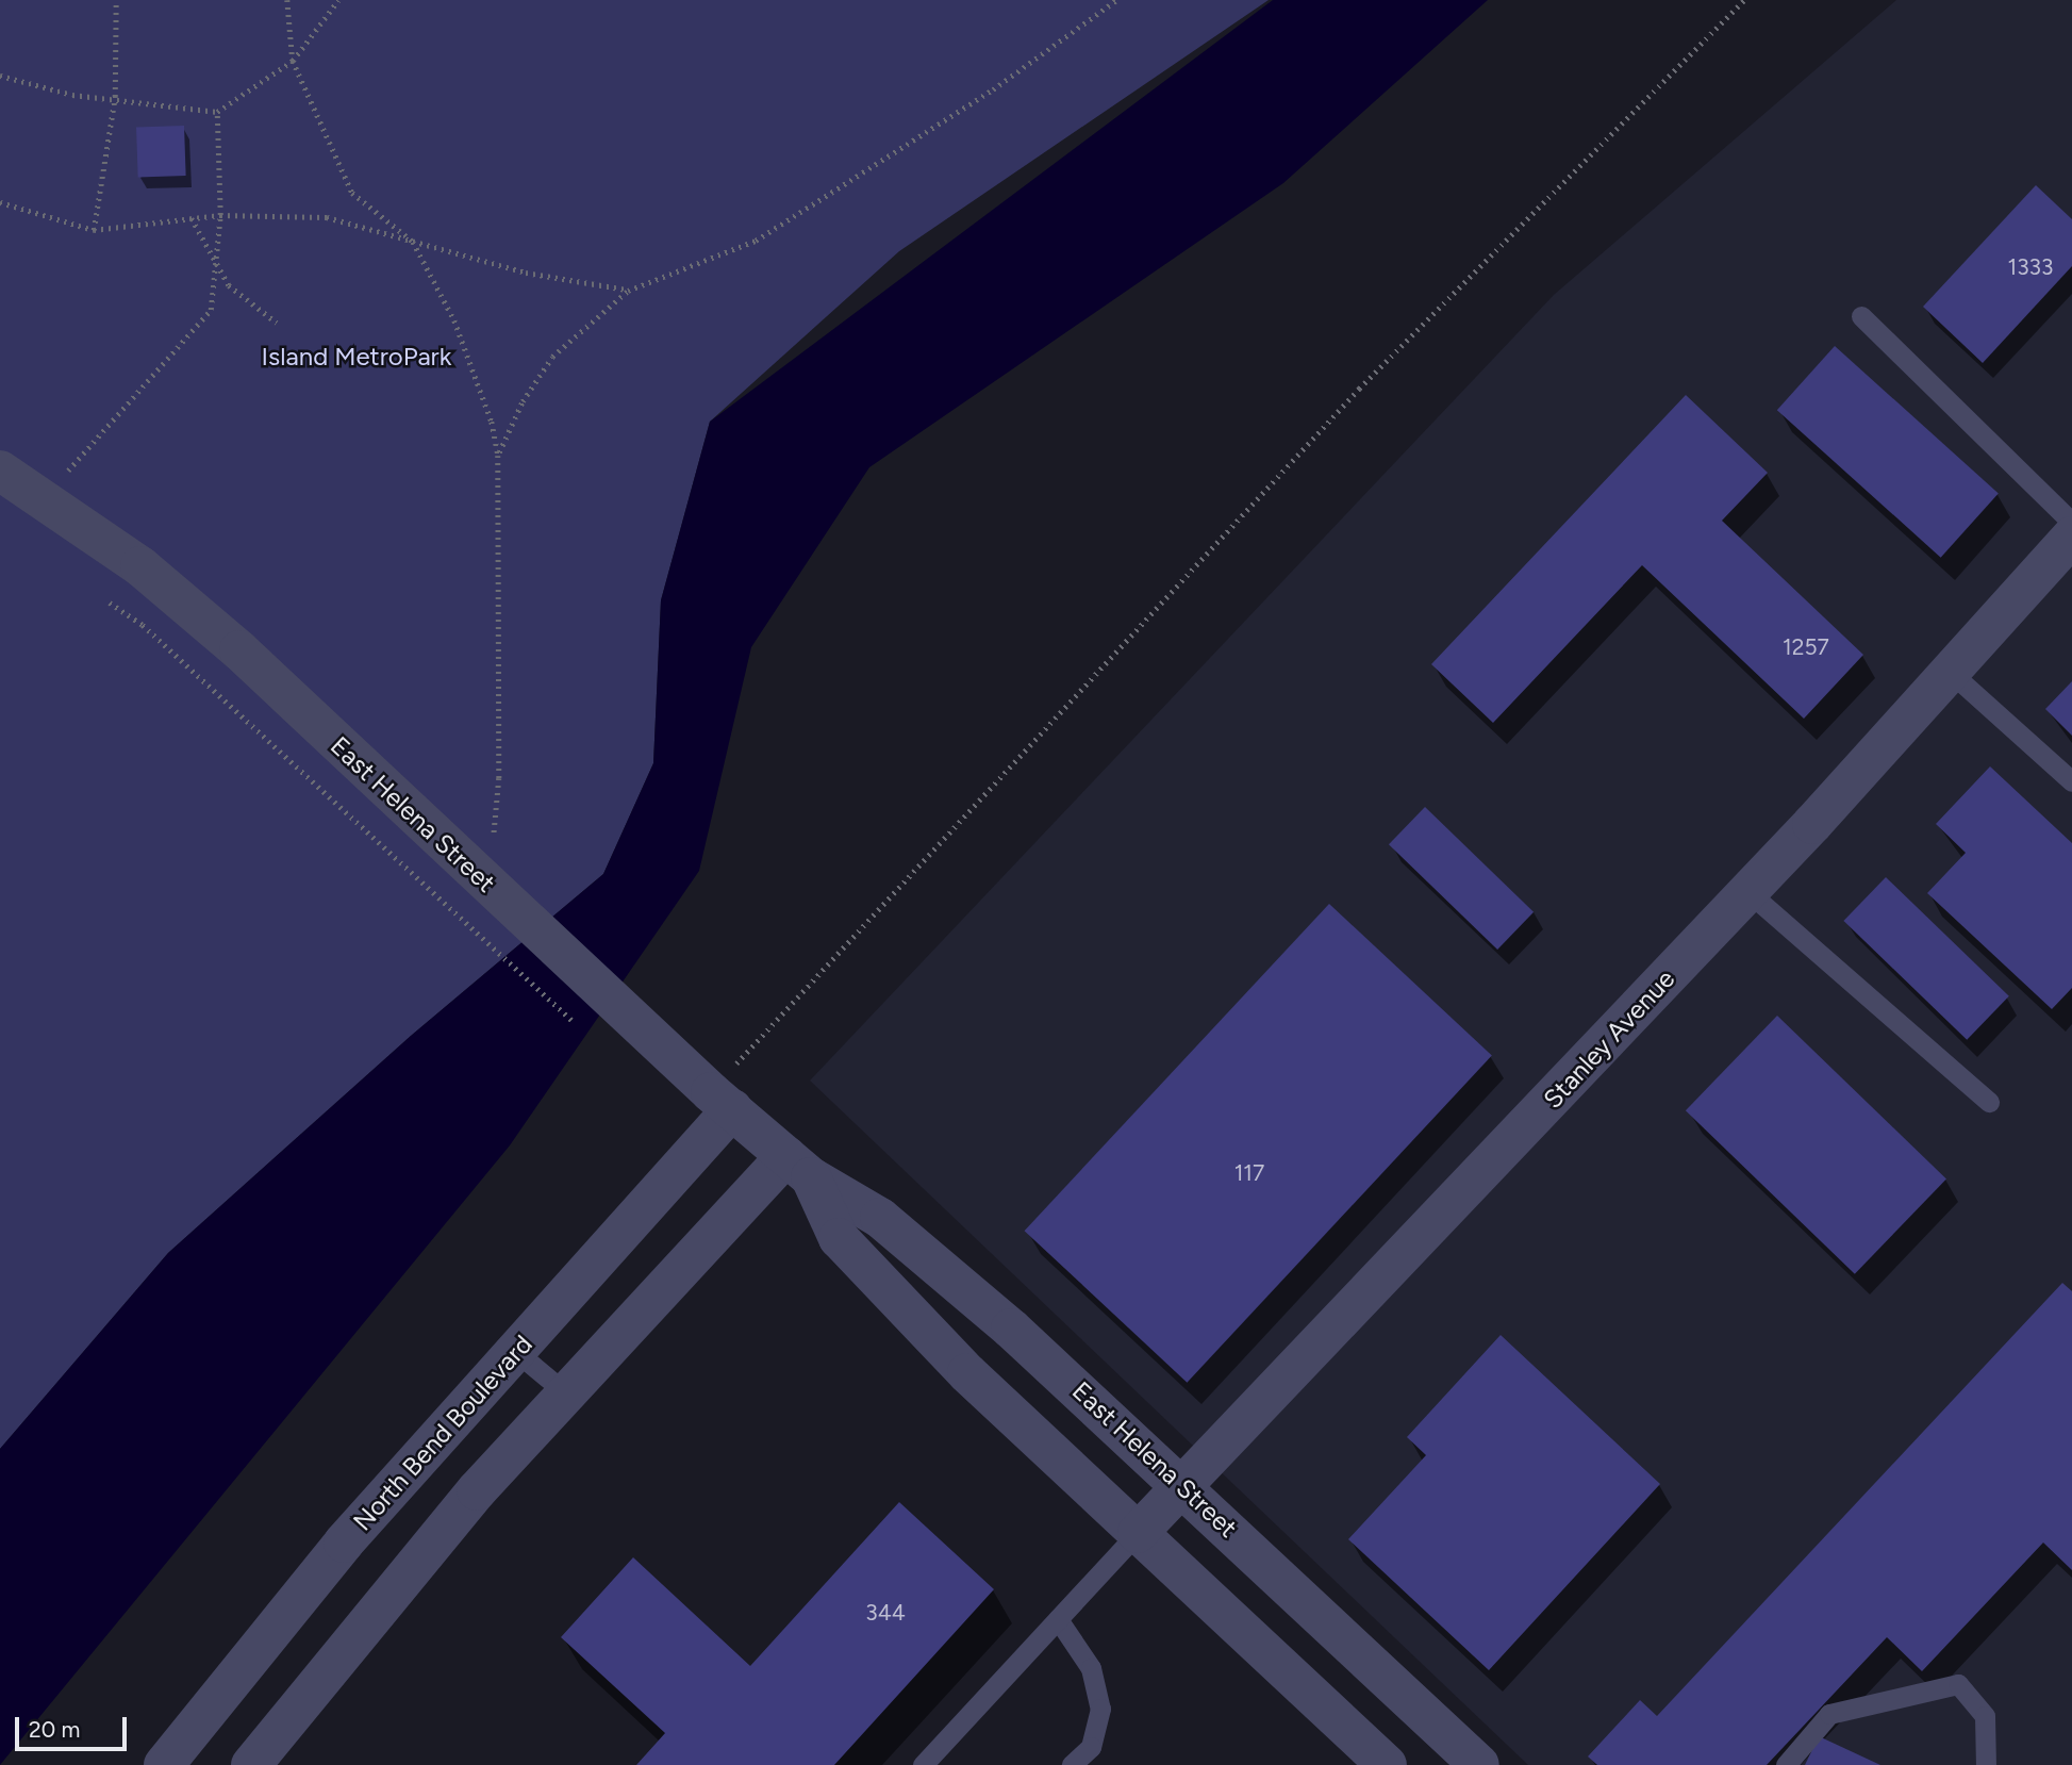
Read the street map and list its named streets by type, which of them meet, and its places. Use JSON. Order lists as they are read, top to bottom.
{
  "streets": {
    "street": ["East Helena Street", "Stanley Avenue", "North Bend Boulevard"]
  },
  "crossings": [
    ["East Helena Street", "Stanley Avenue"],
    ["East Helena Street", "North Bend Boulevard"]
  ],
  "parks": ["Island MetroPark"],
  "house_numbers": [
    "1333",
    "1257",
    "117",
    "344"
  ],
  "scale_bar": "20 m"
}
